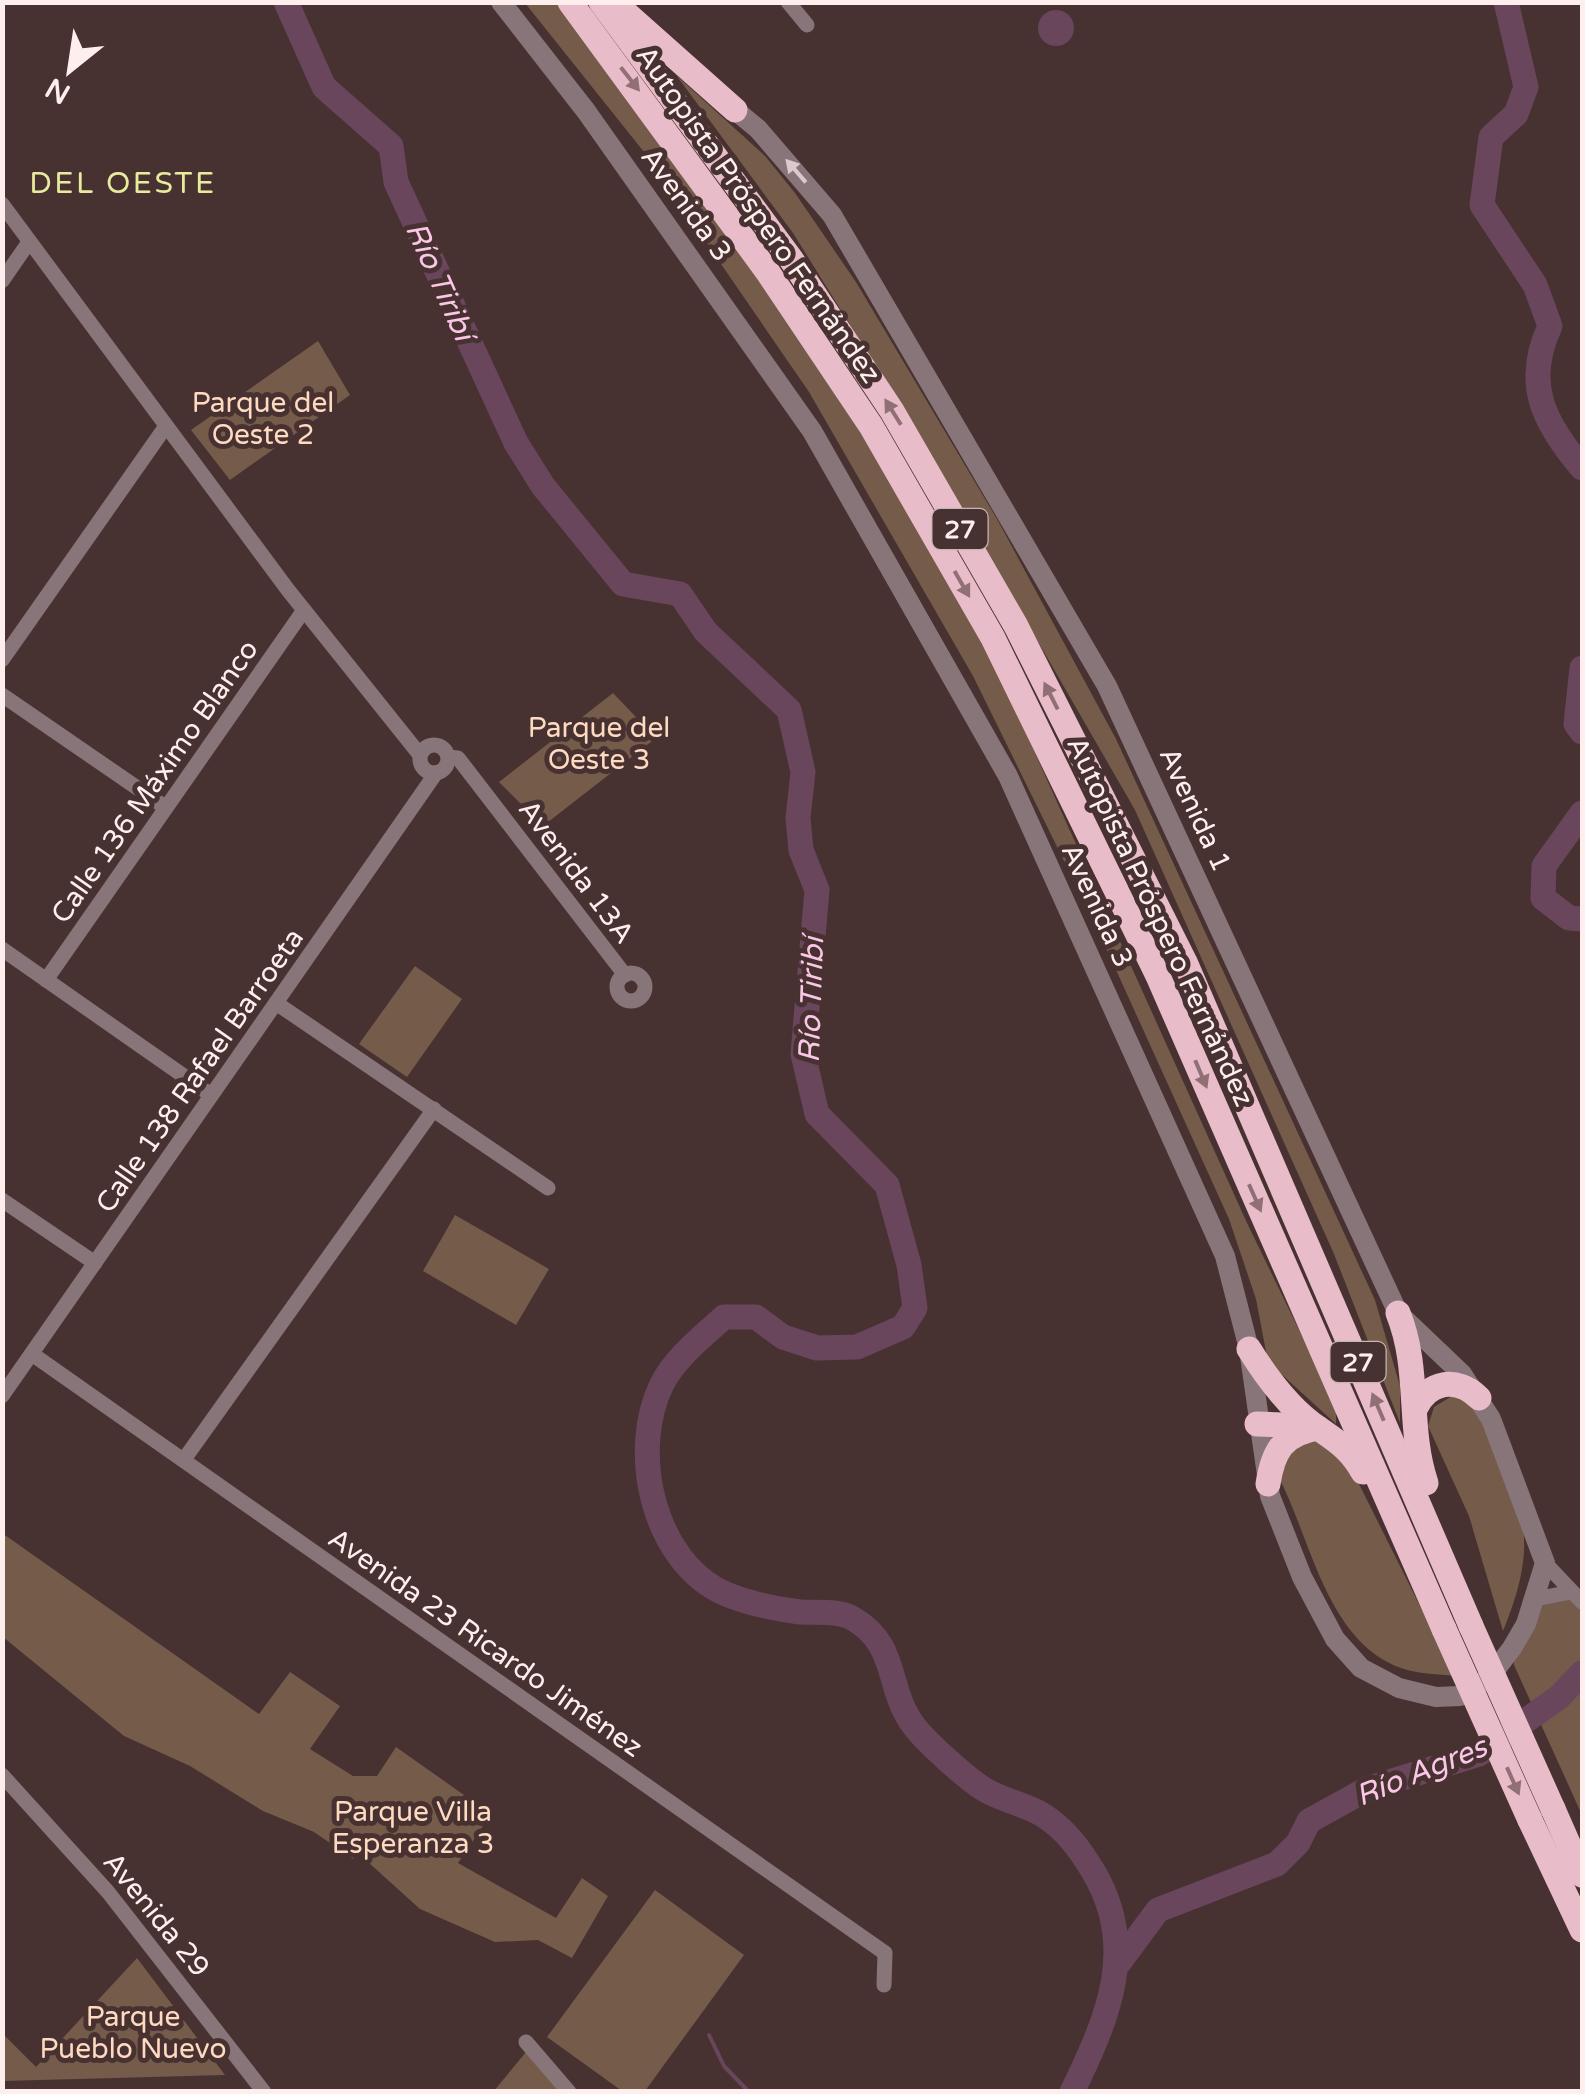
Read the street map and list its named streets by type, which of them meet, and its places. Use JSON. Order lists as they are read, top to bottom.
{
  "streets": {
    "highway": ["Autopista Próspero Fernández", "27"],
    "street": [
      "Avenida 3",
      "Calle 136 Máximo Blanco",
      "Avenida 1",
      "Avenida 13A",
      "Calle 138 Rafael Barroeta",
      "Avenida 23 Ricardo Jiménez",
      "Avenida 29"
    ]
  },
  "crossings": [
    ["Avenida 3", "Avenida 1"],
    ["Avenida 13A", "Calle 138 Rafael Barroeta"],
    ["Calle 138 Rafael Barroeta", "Avenida 23 Ricardo Jiménez"]
  ],
  "one_way": ["Avenida 1"],
  "districts": ["DEL OESTE"],
  "water": ["Río Tiribí", "Río Agres"],
  "parks": [
    "Parque del Oeste 2",
    "Parque del Oeste 3",
    "Parque Villa Esperanza 3",
    "Parque Pueblo Nuevo"
  ],
  "north": "bottom left"
}
